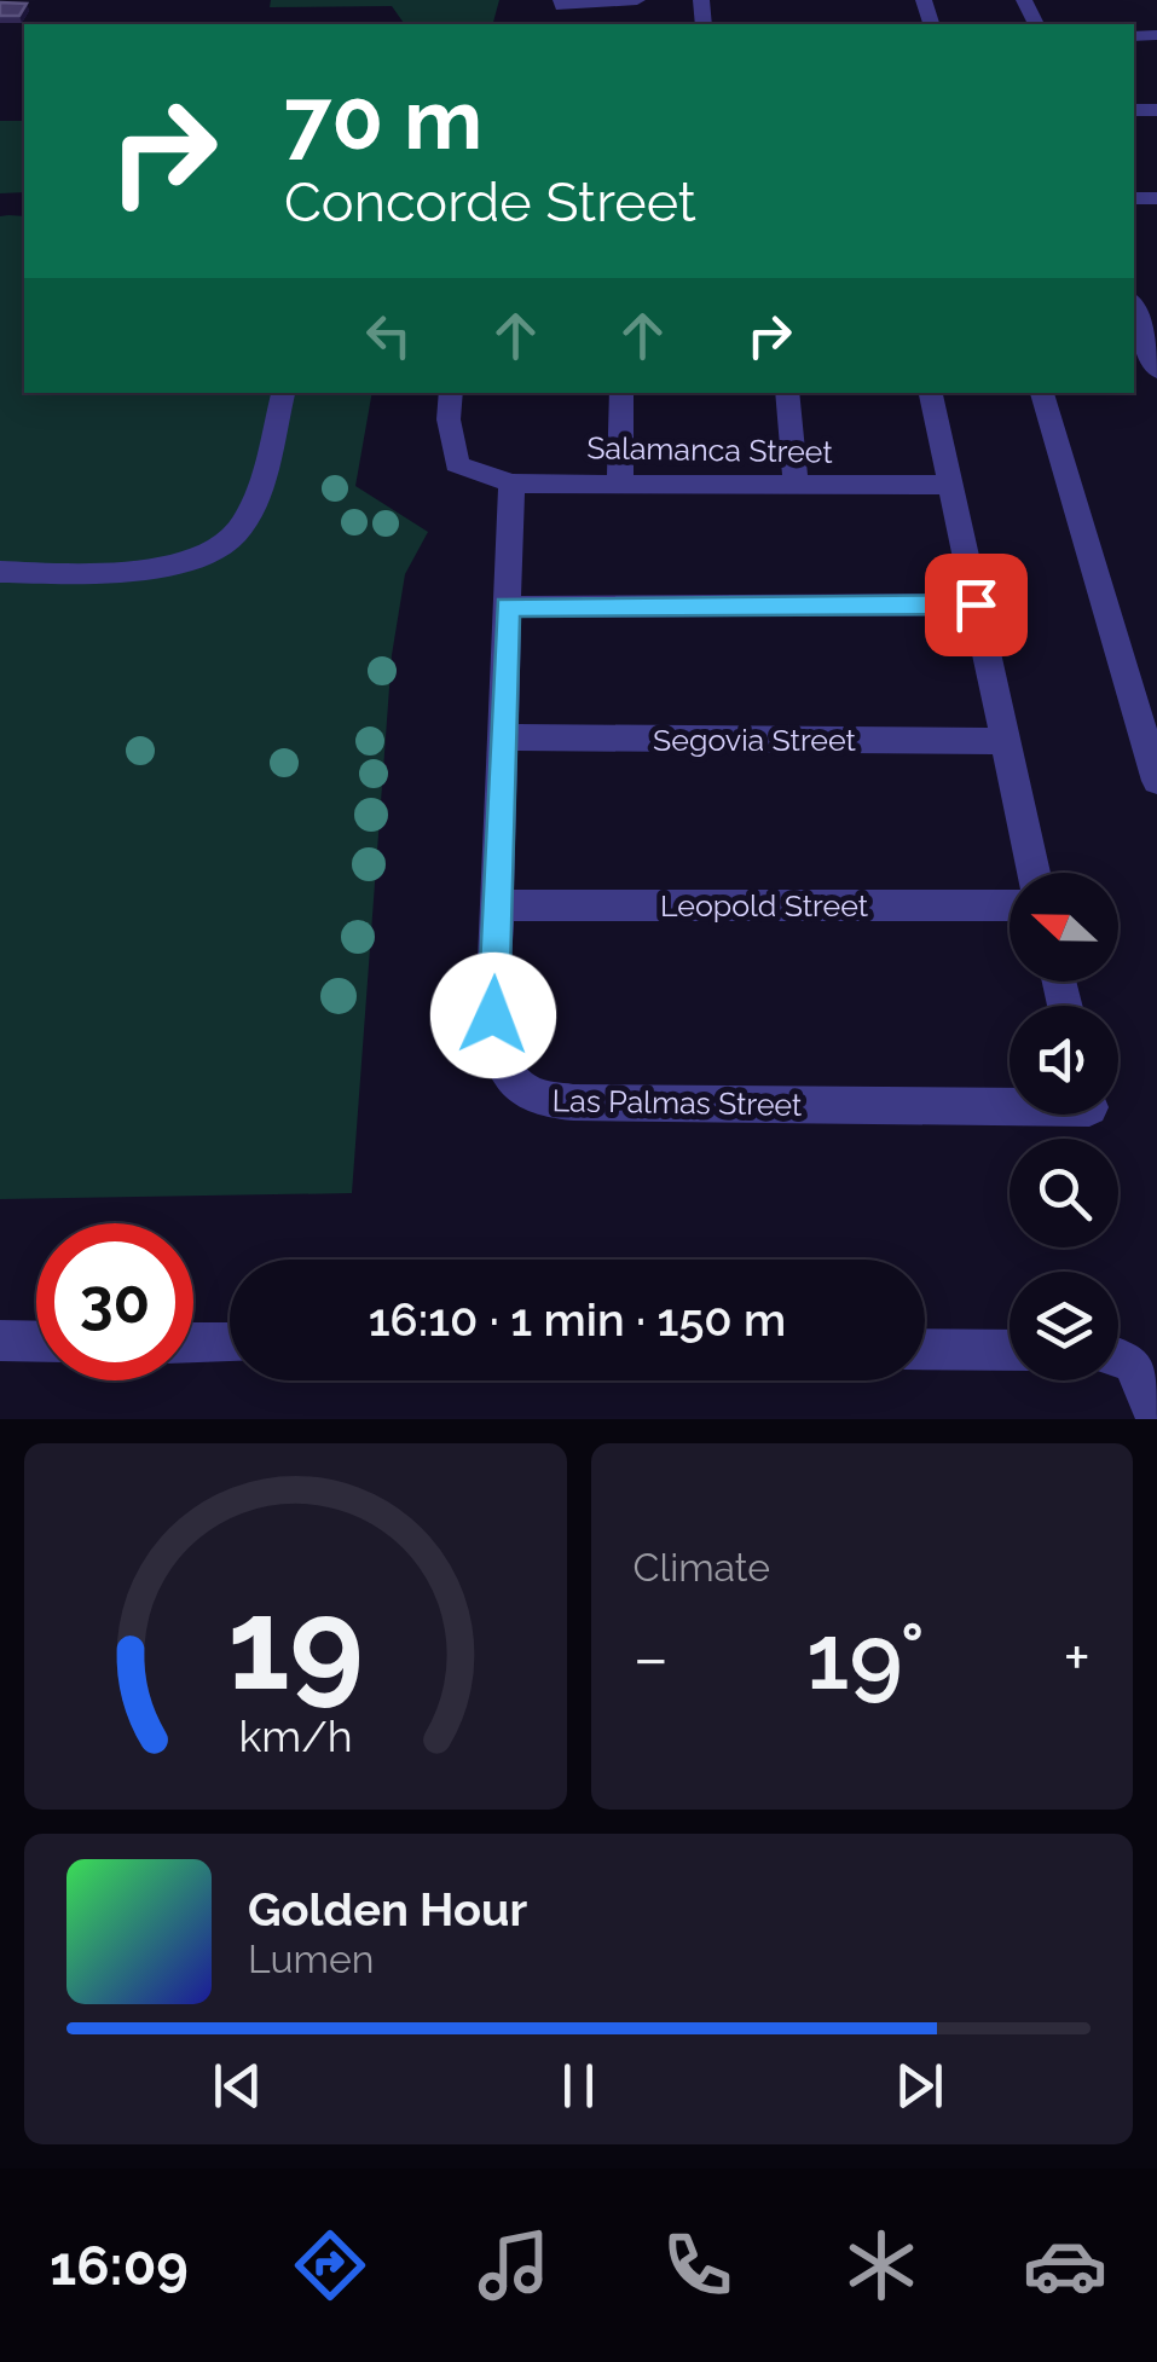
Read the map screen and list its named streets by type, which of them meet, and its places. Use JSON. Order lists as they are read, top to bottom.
{
  "streets": {
    "street": [
      "Salamanca Street",
      "Segovia Street",
      "Leopold Street",
      "Las Palmas Street"
    ]
  },
  "crossings": [
    ["Salamanca Street", "Las Palmas Street"],
    ["Segovia Street", "Las Palmas Street"],
    ["Leopold Street", "Las Palmas Street"]
  ],
  "north": "left",
  "page": {
    "turn": ["70 m", "Concorde Street"],
    "limit": "30",
    "trip": "16:10 · 1 min · 150 m",
    "tile": "Climate",
    "heat": ["−", "19°", "+"],
    "song": ["Golden Hour", "Lumen"],
    "tabs": "16:09",
    "gauge": ["19", "km/h"]
  }
}
